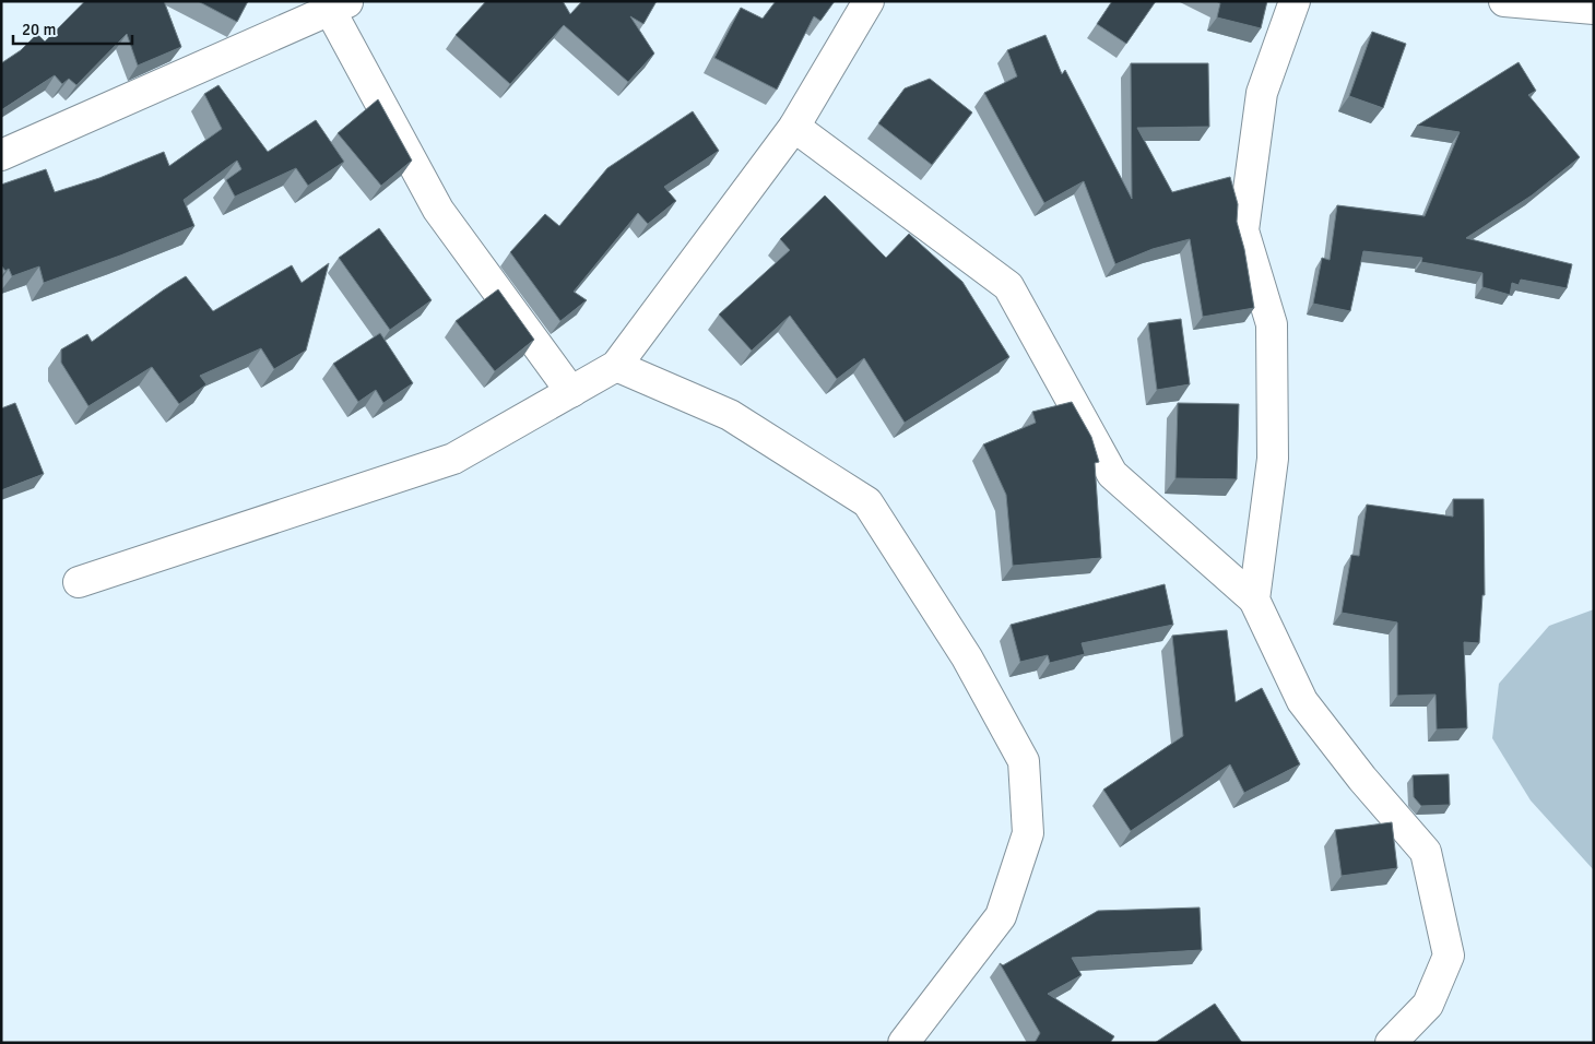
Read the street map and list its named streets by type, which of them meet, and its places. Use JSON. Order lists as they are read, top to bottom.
{
  "scale_bar": "20 m"
}
